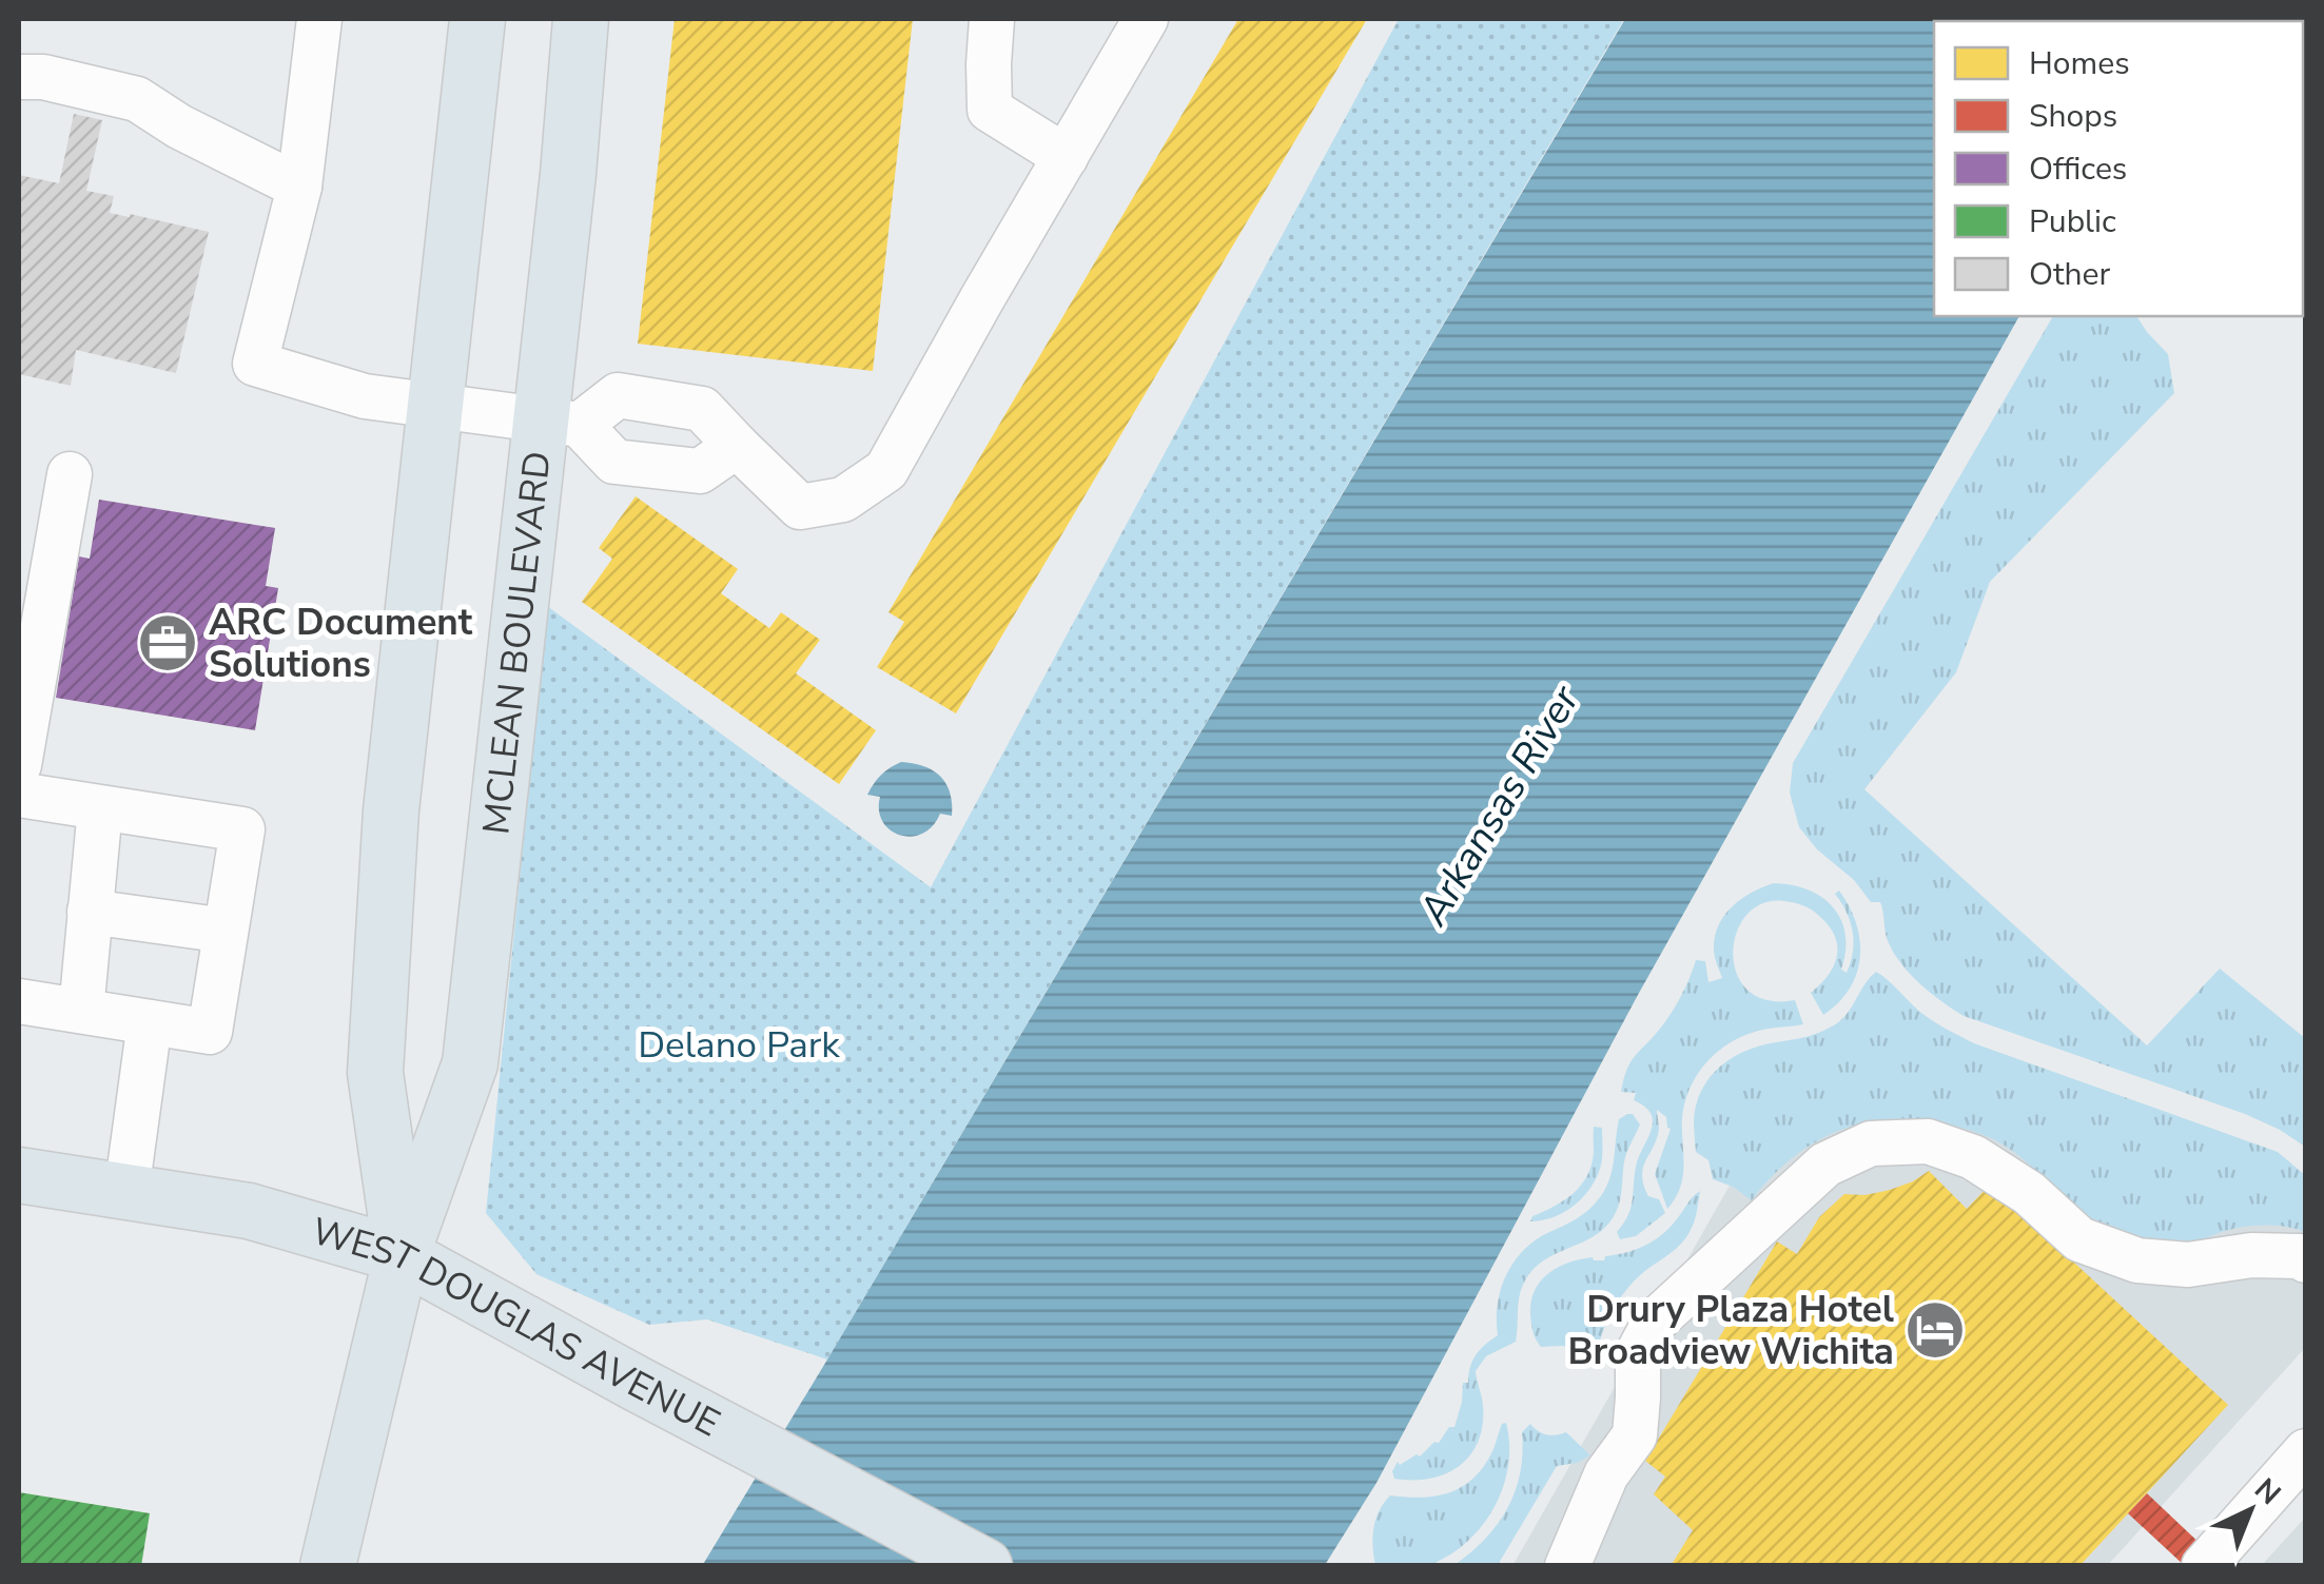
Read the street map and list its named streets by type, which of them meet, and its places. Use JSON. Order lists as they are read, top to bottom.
{
  "streets": {
    "main road": ["MCLEAN BOULEVARD", "WEST DOUGLAS AVENUE"]
  },
  "crossings": [
    ["MCLEAN BOULEVARD", "WEST DOUGLAS AVENUE"]
  ],
  "water": ["Arkansas River"],
  "parks": ["Delano Park"],
  "places": {
    "office": ["ARC Document Solutions"],
    "hotel": ["Drury Plaza Hotel Broadview Wichita"]
  },
  "legend": [
    "Homes",
    "Shops",
    "Offices",
    "Public",
    "Other"
  ],
  "north": "top right"
}
